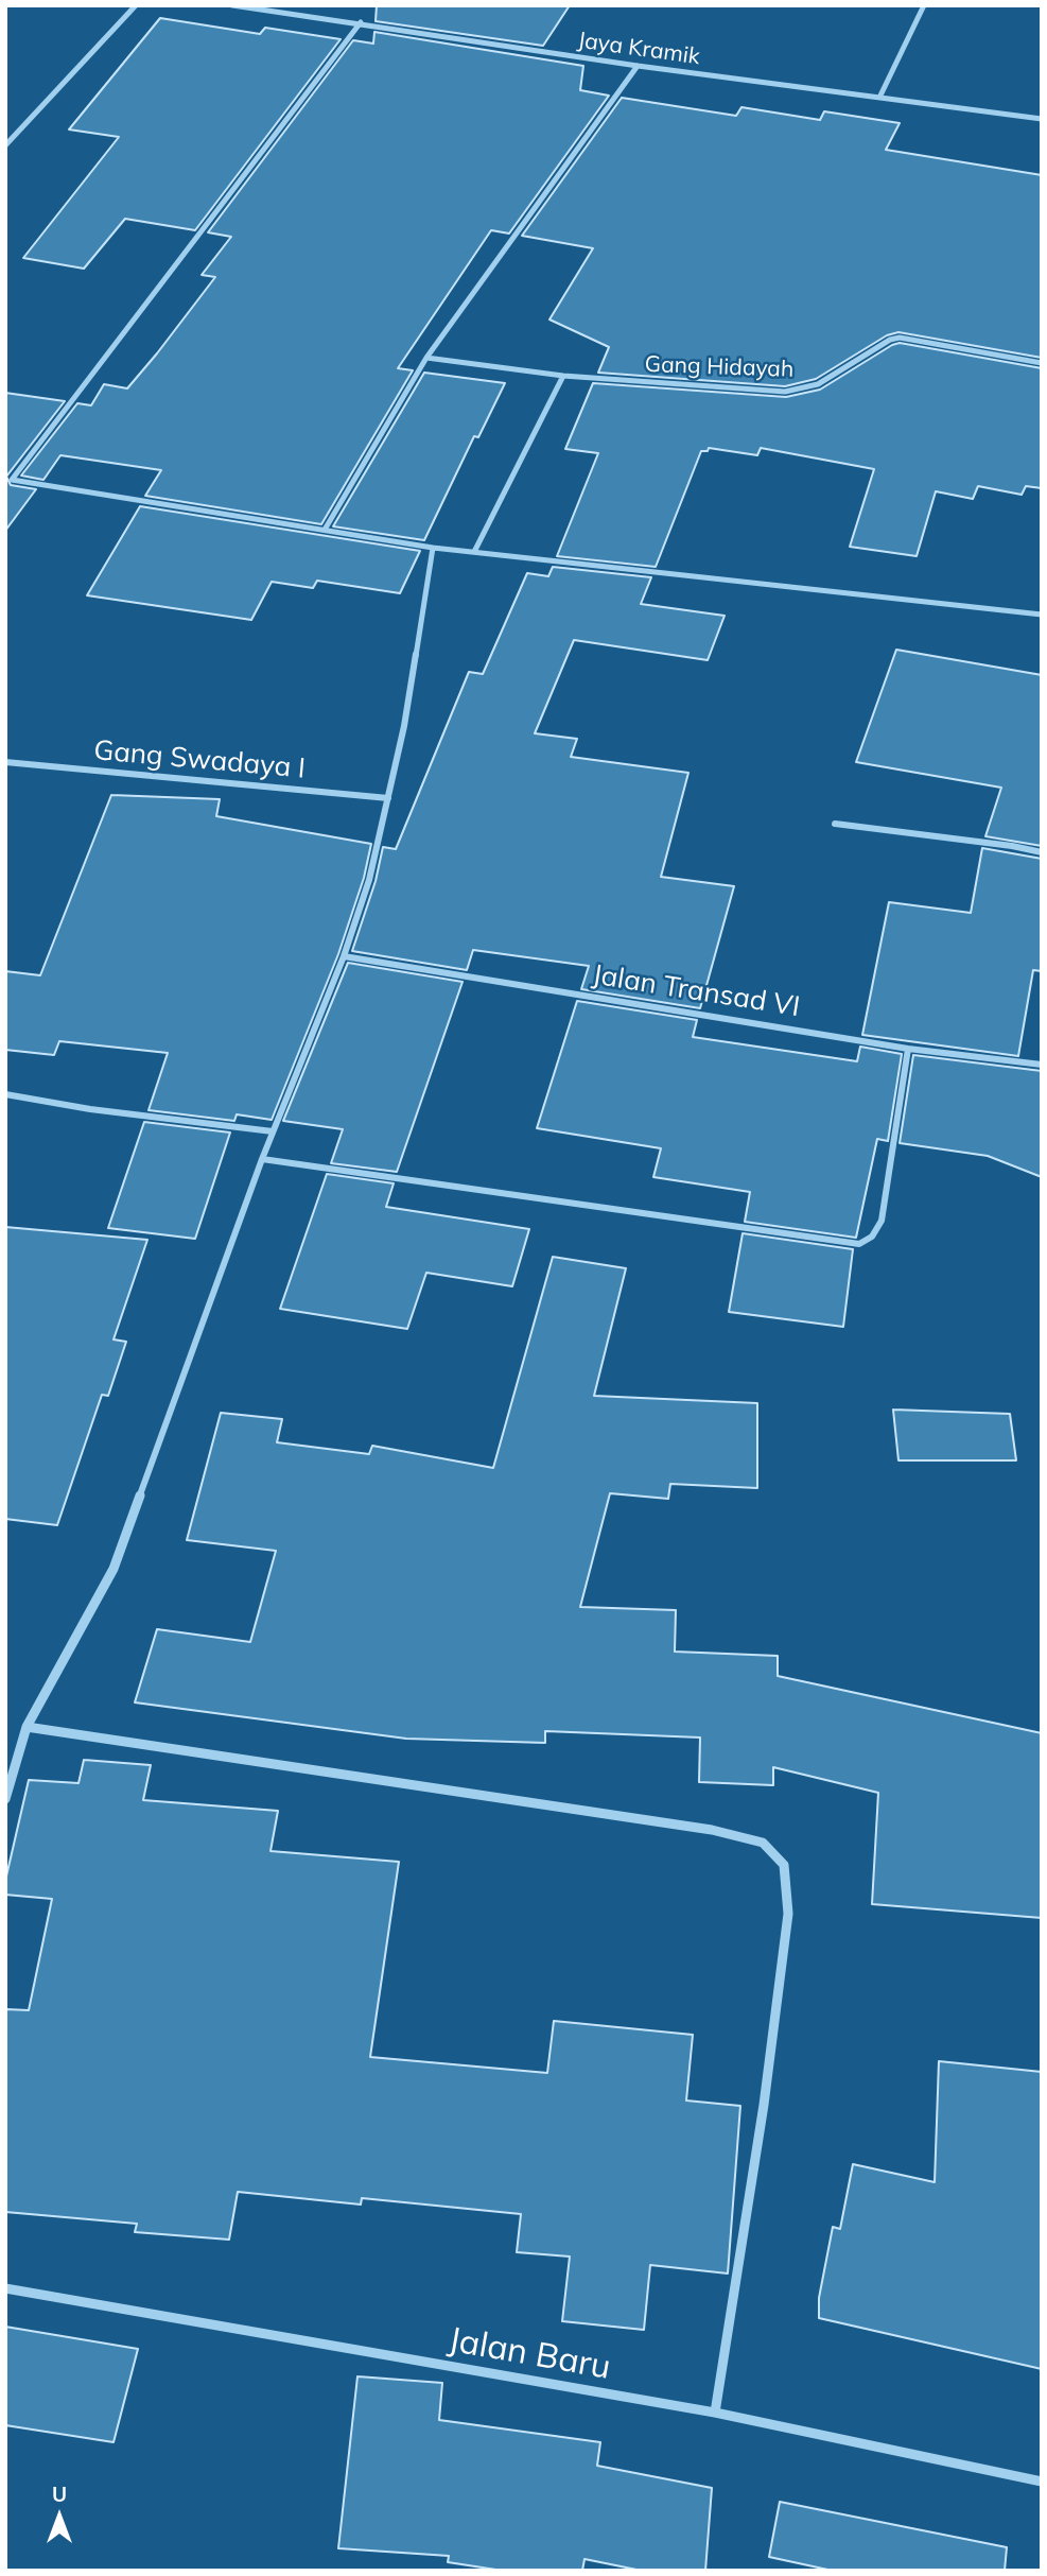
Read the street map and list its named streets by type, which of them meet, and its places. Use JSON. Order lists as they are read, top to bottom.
{
  "streets": {
    "street": [
      "Jaya Kramik",
      "Gang Hidayah",
      "Gang Swadaya I",
      "Jalan Transad VI",
      "Jalan Baru"
    ]
  },
  "north": "top"
}
